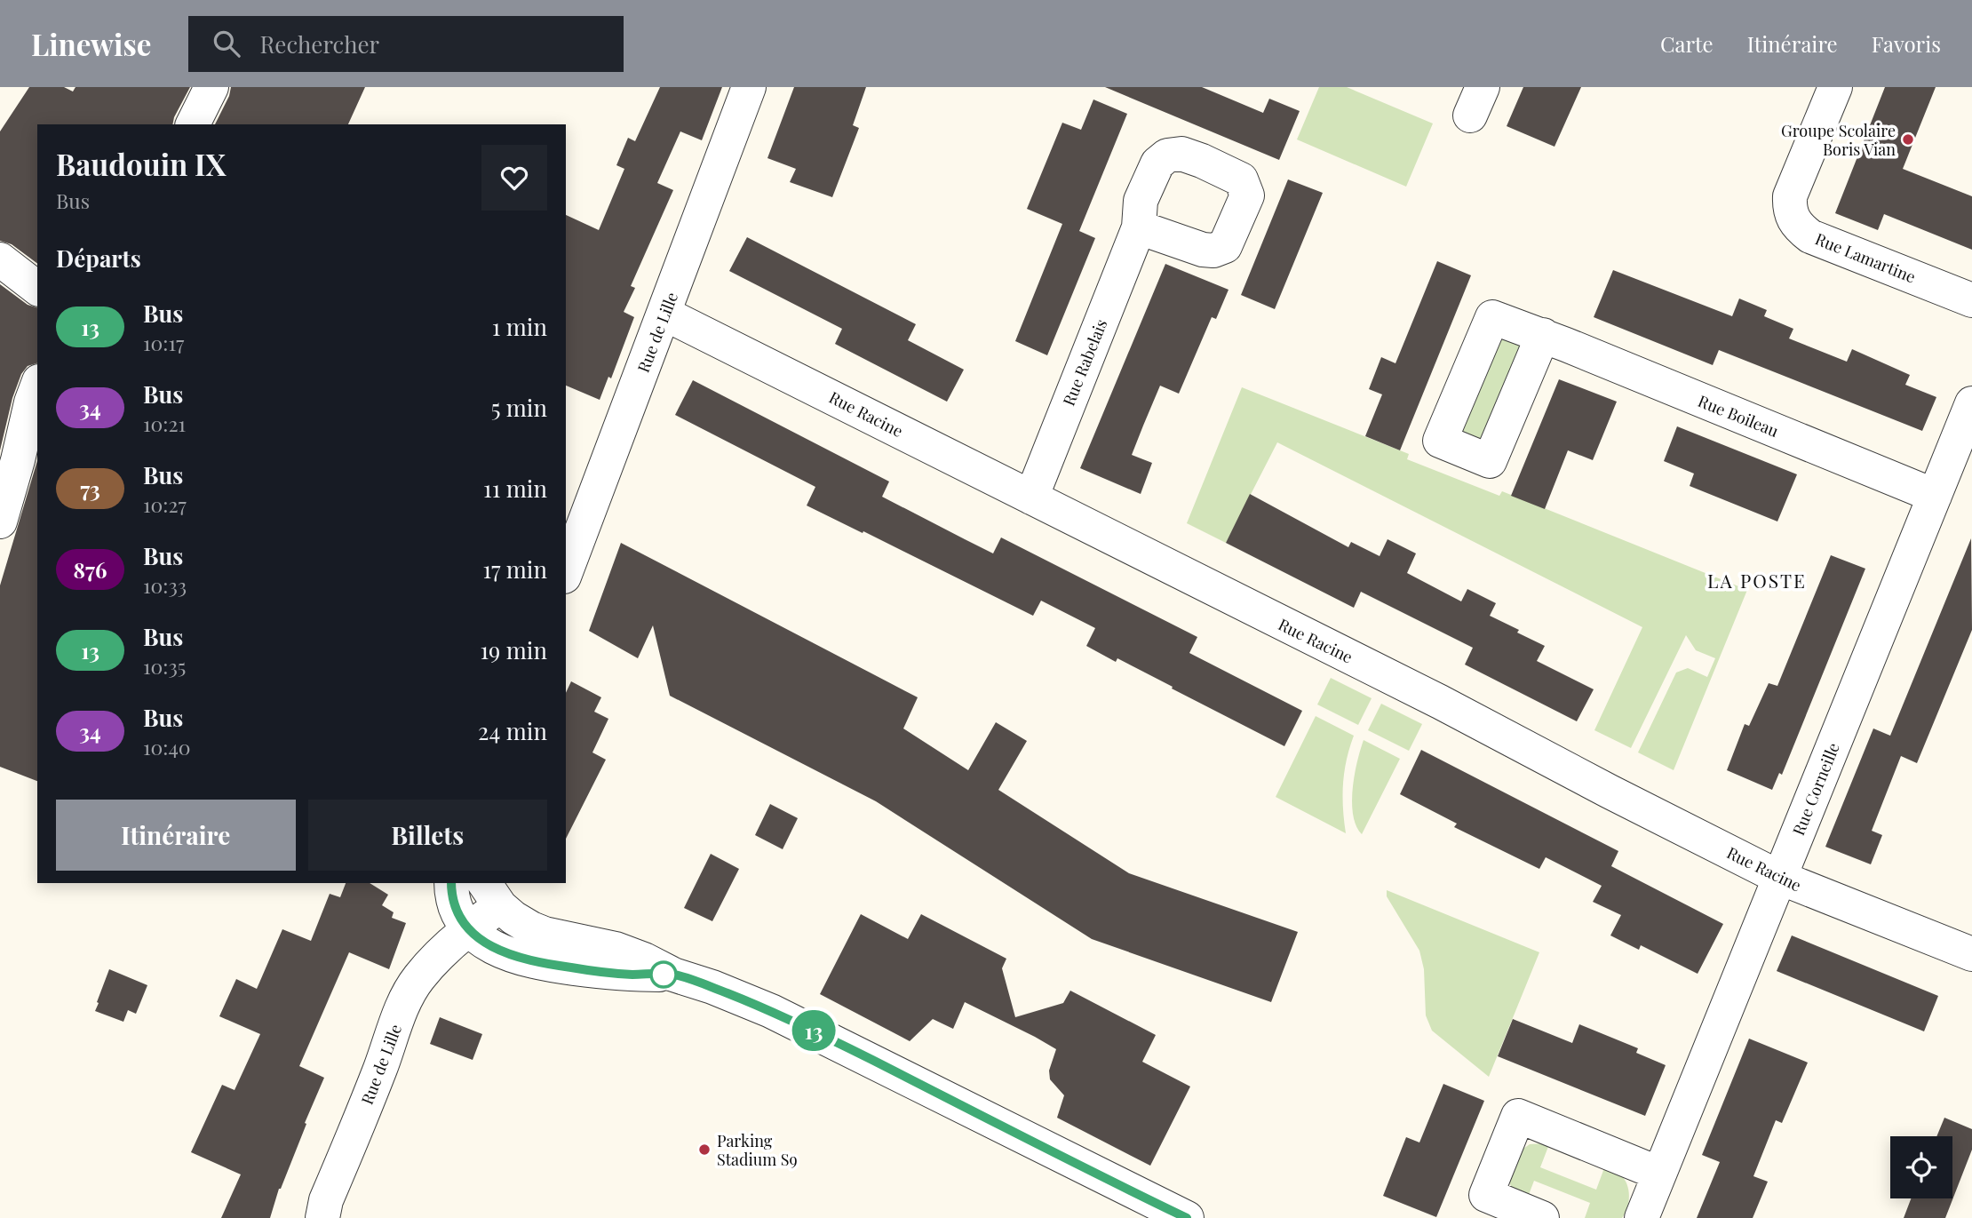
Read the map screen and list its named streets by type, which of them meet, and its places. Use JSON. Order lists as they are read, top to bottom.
{
  "streets": {
    "street": [
      "Rue Lamartine",
      "Rue de Lille",
      "Rue Rabelais",
      "Rue Racine",
      "Rue Boileau",
      "Rue Corneille"
    ]
  },
  "crossings": [
    ["Rue de Lille", "Rue Racine"],
    ["Rue Rabelais", "Rue Racine"],
    ["Rue Racine", "Rue Corneille"],
    ["Rue Boileau", "Rue Corneille"]
  ],
  "districts": ["LA POSTE"],
  "places": ["Groupe Scolaire Boris Vian", "Parking Stadium S9"],
  "lines": ["bus line 13"],
  "page": {
    "header": "Linewise",
    "search": "Rechercher",
    "nav": ["Carte", "Itinéraire", "Favoris"],
    "on_map": "13",
    "heading": [
      ["Baudouin IX", "Bus"],
      "Départs"
    ],
    "list": [
      {
        "mark": "13",
        "name": "Bus",
        "note": "10:17",
        "value": "1 min"
      },
      {
        "mark": "34",
        "name": "Bus",
        "note": "10:21",
        "value": "5 min"
      },
      {
        "mark": "73",
        "name": "Bus",
        "note": "10:27",
        "value": "11 min"
      },
      {
        "mark": "876",
        "name": "Bus",
        "note": "10:33",
        "value": "17 min"
      },
      {
        "mark": "13",
        "name": "Bus",
        "note": "10:35",
        "value": "19 min"
      },
      {
        "mark": "34",
        "name": "Bus",
        "note": "10:40",
        "value": "24 min"
      }
    ],
    "buttons": ["Itinéraire", "Billets"]
  }
}
